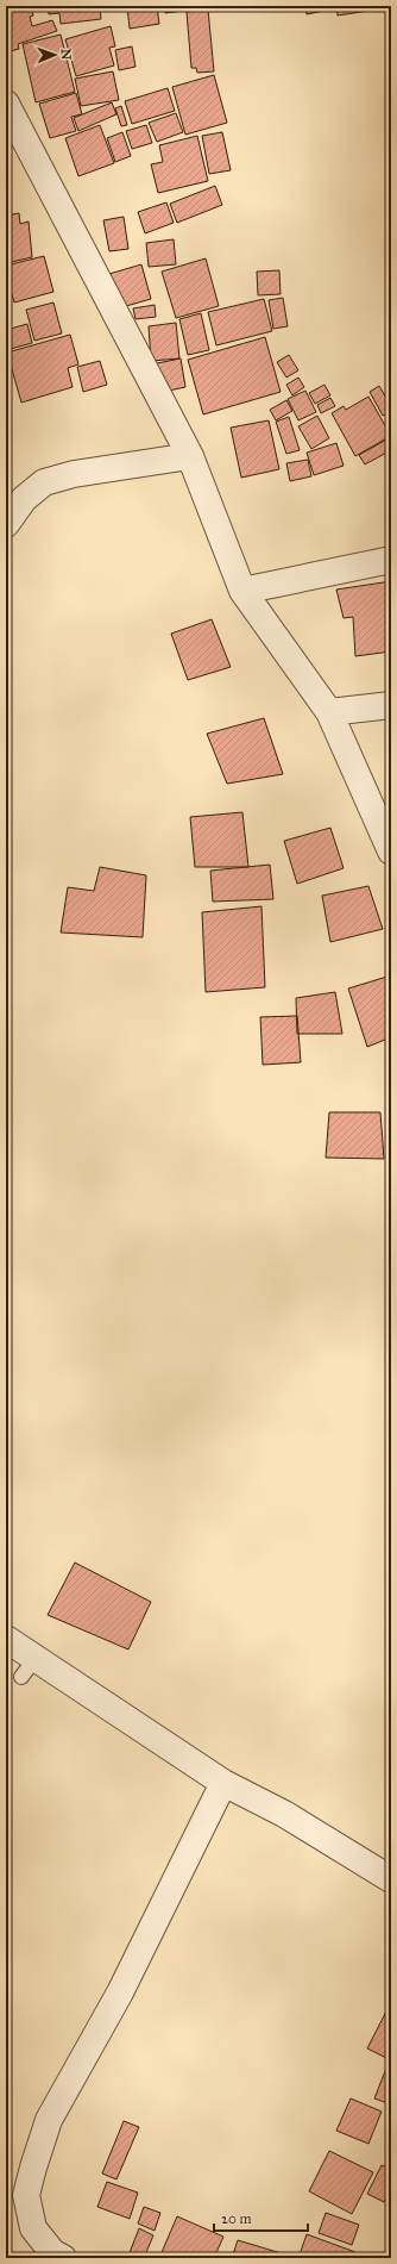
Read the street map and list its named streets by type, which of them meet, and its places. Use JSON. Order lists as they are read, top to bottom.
{
  "scale_bar": "20 m",
  "north": "right"
}
